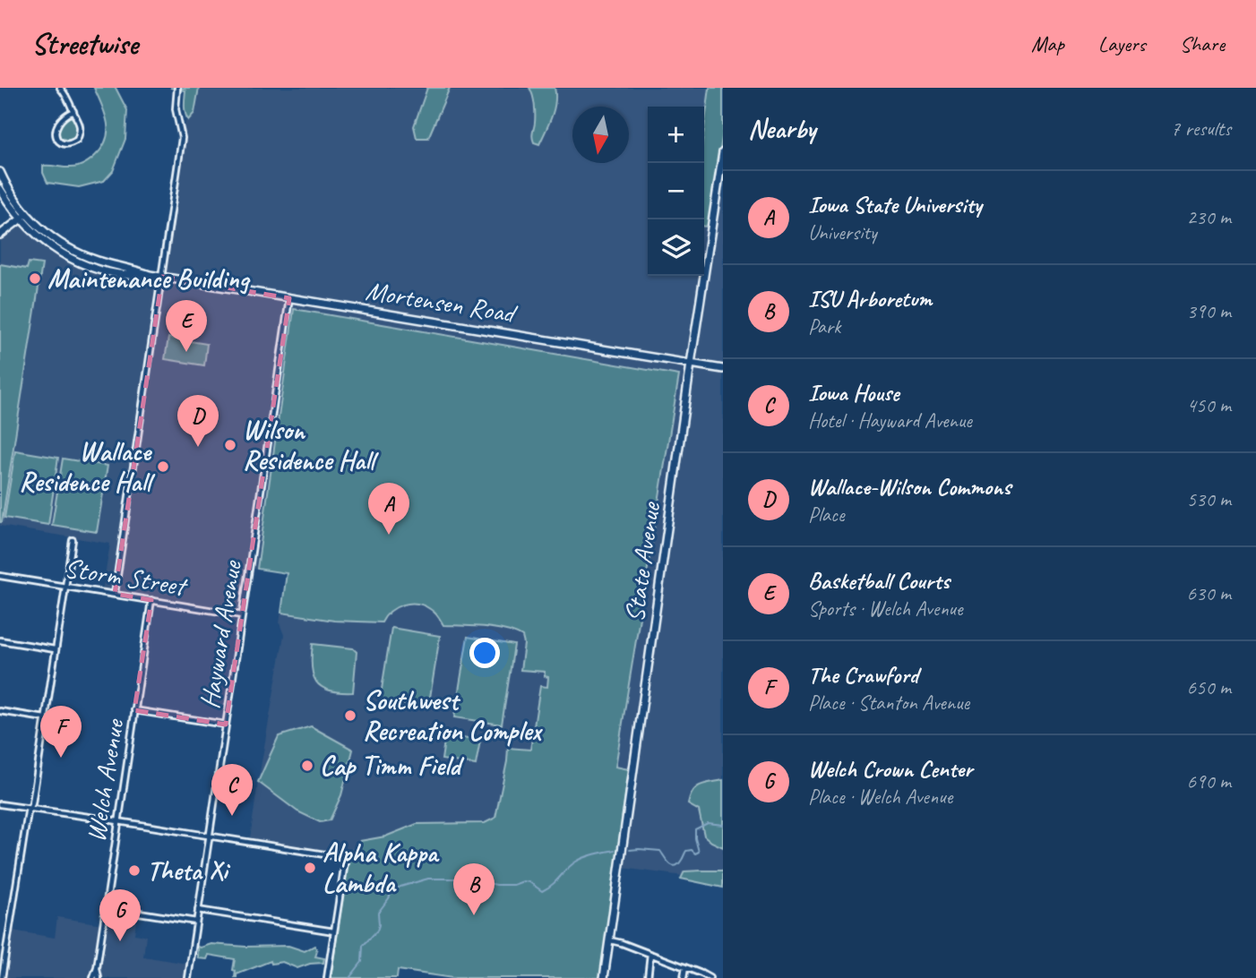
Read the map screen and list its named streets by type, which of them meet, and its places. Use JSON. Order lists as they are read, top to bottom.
{
  "streets": {
    "street": [
      "Mortensen Road",
      "State Avenue",
      "Storm Street",
      "Hayward Avenue",
      "Welch Avenue"
    ]
  },
  "crossings": [
    ["Mortensen Road", "State Avenue"],
    ["Mortensen Road", "Hayward Avenue"],
    ["Storm Street", "Hayward Avenue"],
    ["Storm Street", "Welch Avenue"]
  ],
  "places": [
    "Maintenance Building",
    "Wilson Residence Hall",
    "Wallace Residence Hall",
    "Southwest Recreation Complex",
    "Cap Timm Field",
    "Alpha Kappa Lambda",
    "Theta Xi"
  ],
  "north": "bottom",
  "page": {
    "header": "Streetwise",
    "nav": ["Map", "Layers", "Share"],
    "heading": ["Nearby", "7 results"],
    "map_buttons": ["+", "−"],
    "list": [
      {
        "mark": "A",
        "name": "Iowa State University",
        "note": "University",
        "value": "230 m"
      },
      {
        "mark": "B",
        "name": "ISU Arboretum",
        "note": "Park",
        "value": "390 m"
      },
      {
        "mark": "C",
        "name": "Iowa House",
        "note": "Hotel · Hayward Avenue",
        "value": "450 m"
      },
      {
        "mark": "D",
        "name": "Wallace-Wilson Commons",
        "note": "Place",
        "value": "530 m"
      },
      {
        "mark": "E",
        "name": "Basketball Courts",
        "note": "Sports · Welch Avenue",
        "value": "630 m"
      },
      {
        "mark": "F",
        "name": "The Crawford",
        "note": "Place · Stanton Avenue",
        "value": "650 m"
      },
      {
        "mark": "G",
        "name": "Welch Crown Center",
        "note": "Place · Welch Avenue",
        "value": "690 m"
      }
    ],
    "pins": [
      "E",
      "D",
      "A",
      "F",
      "C",
      "B",
      "G"
    ]
  }
}
